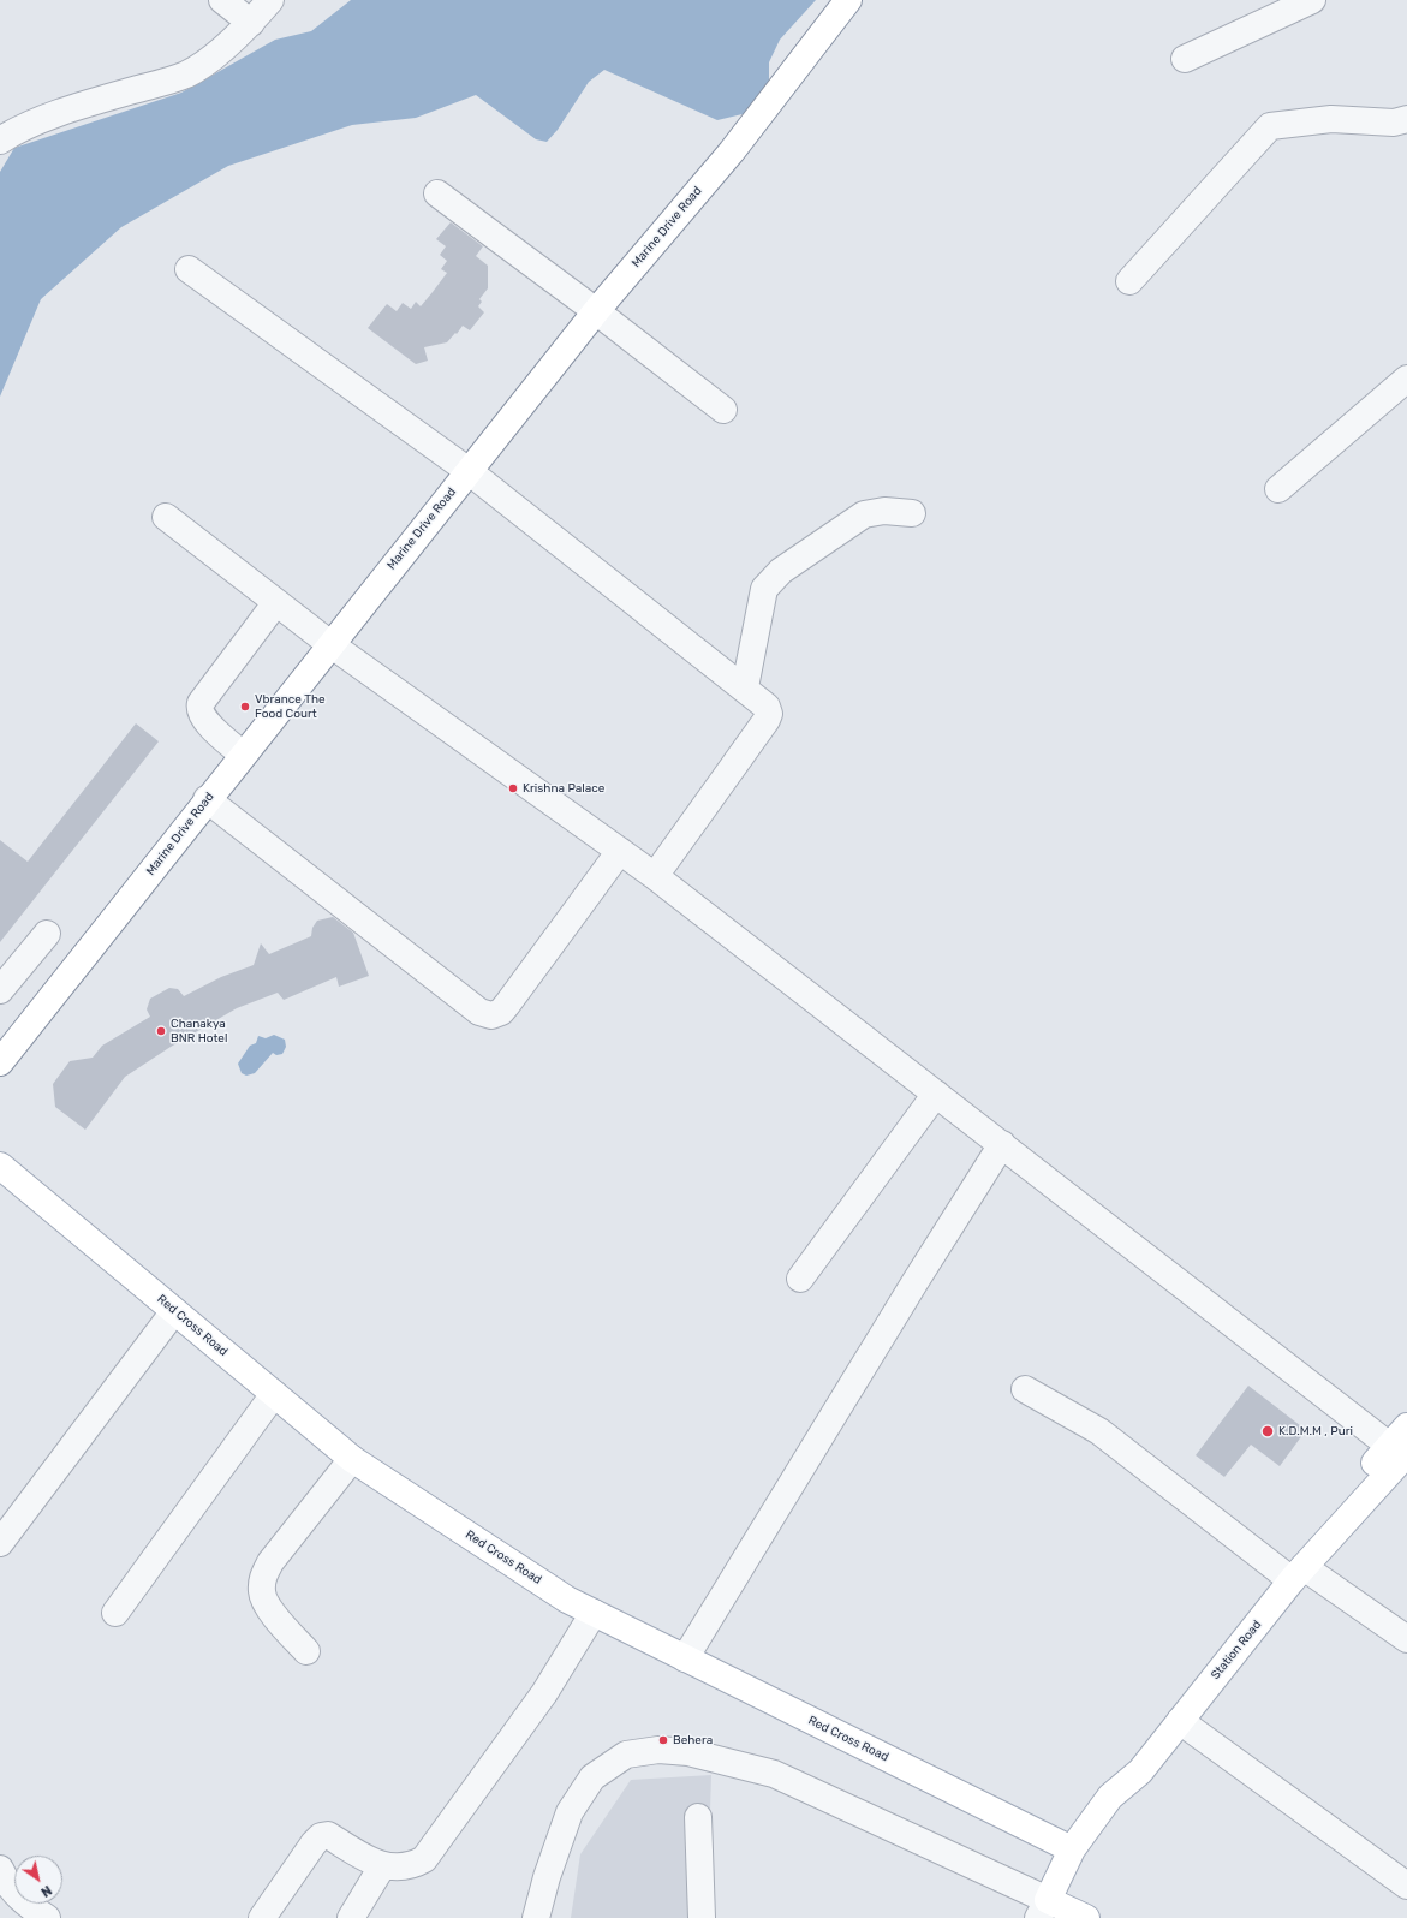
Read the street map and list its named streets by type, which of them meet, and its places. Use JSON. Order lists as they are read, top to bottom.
{
  "streets": {
    "main road": ["Marine Drive Road", "Red Cross Road", "Station Road"]
  },
  "crossings": [
    ["Red Cross Road", "Station Road"]
  ],
  "places": [
    "Vbrance The Food Court",
    "Krishna Palace",
    "Chanakya BNR Hotel",
    "K.D.M.M , Puri",
    "Behera"
  ],
  "north": "bottom right"
}
